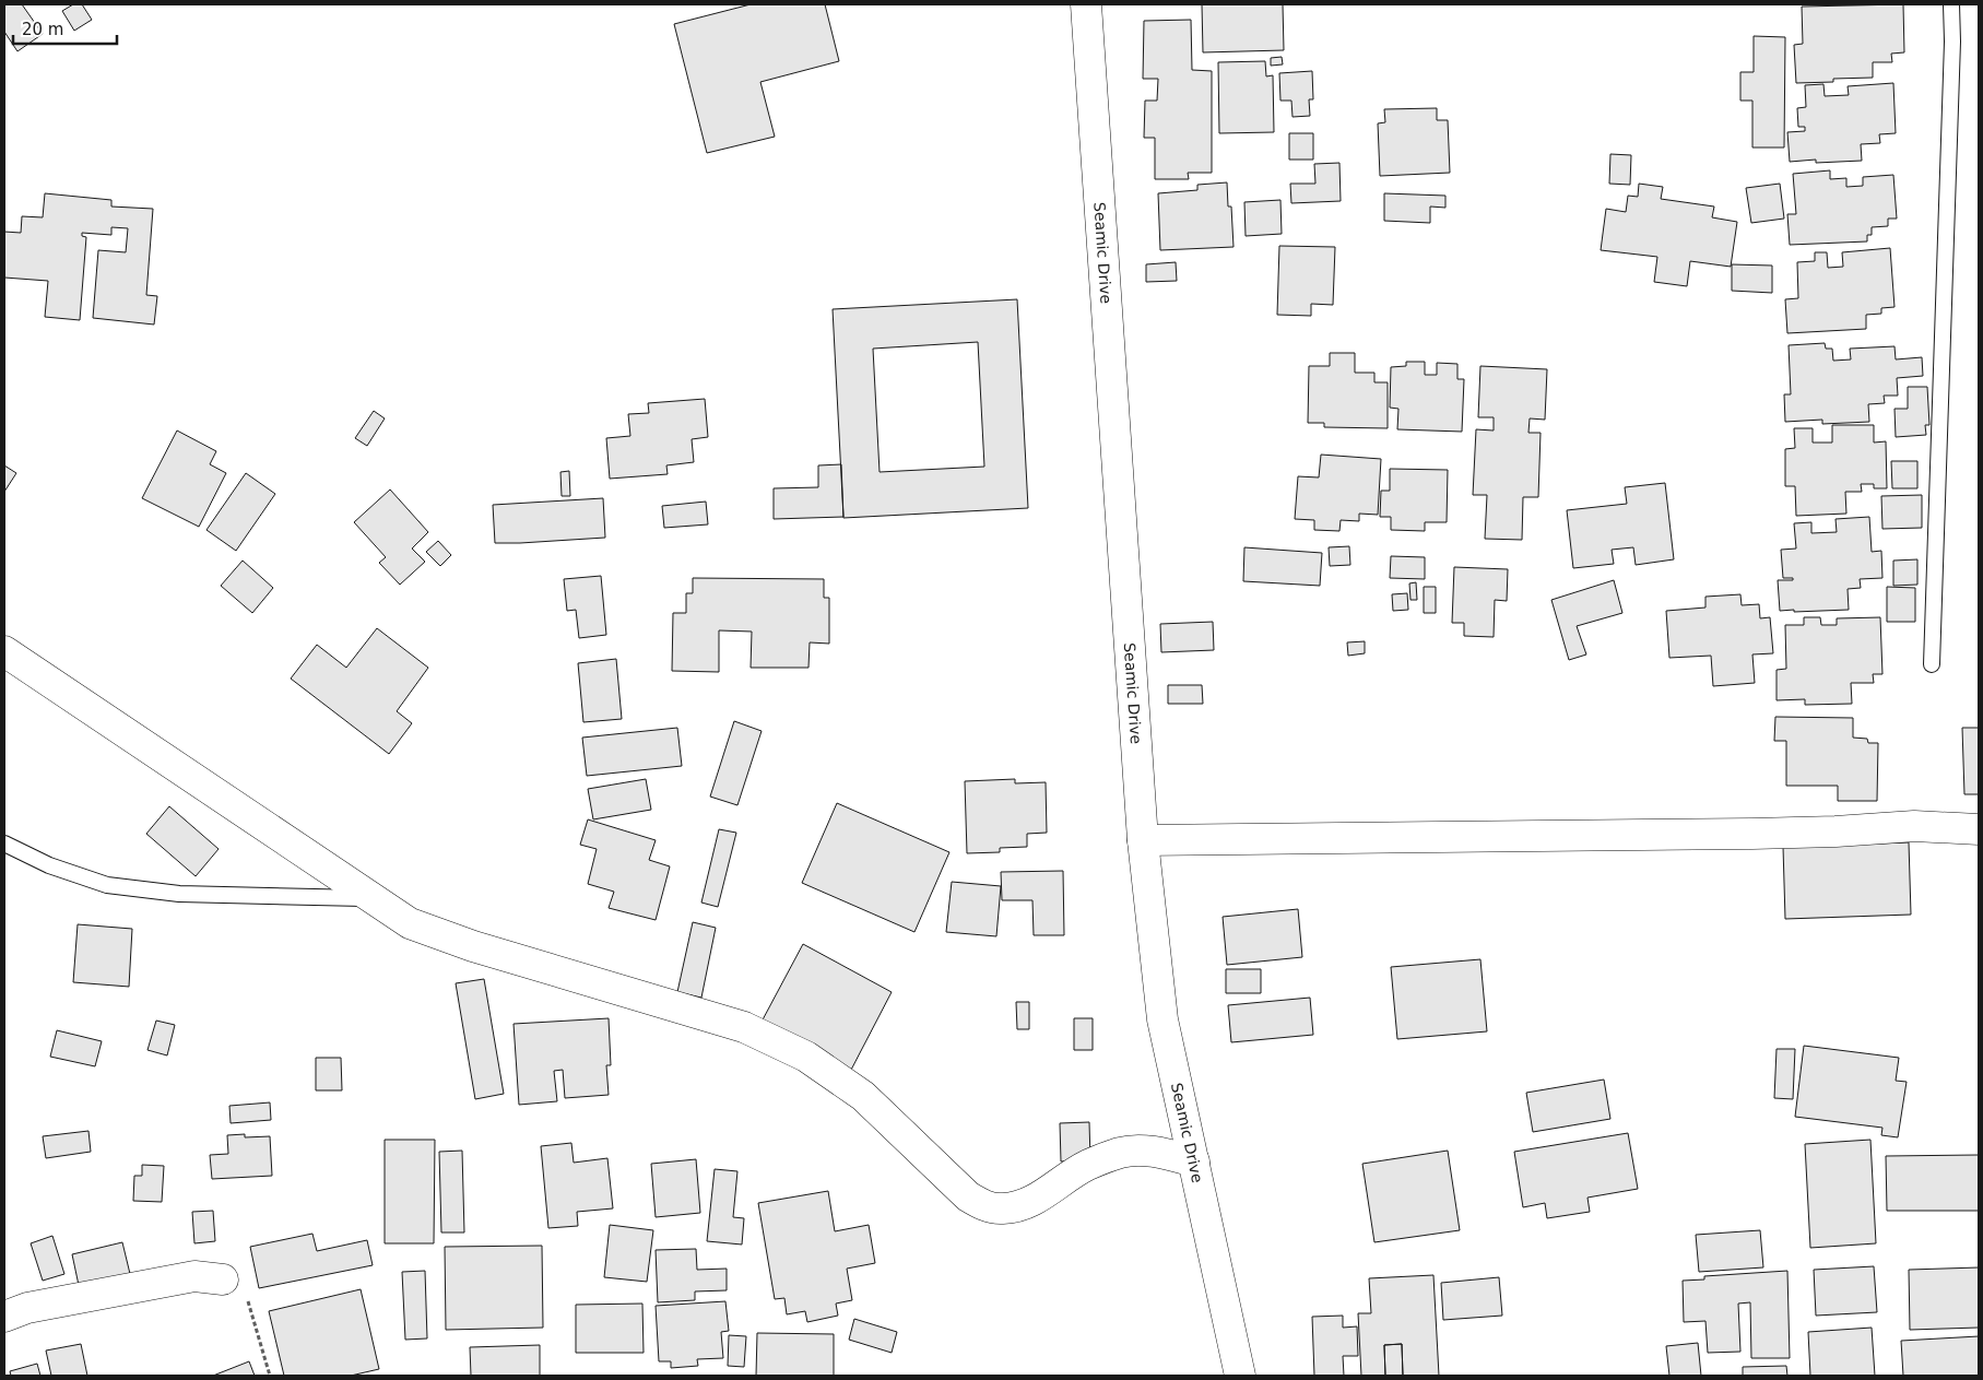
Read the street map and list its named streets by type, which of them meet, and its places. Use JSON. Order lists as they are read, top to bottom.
{
  "streets": {
    "street": ["Seamic Drive"]
  },
  "scale_bar": "20 m"
}
